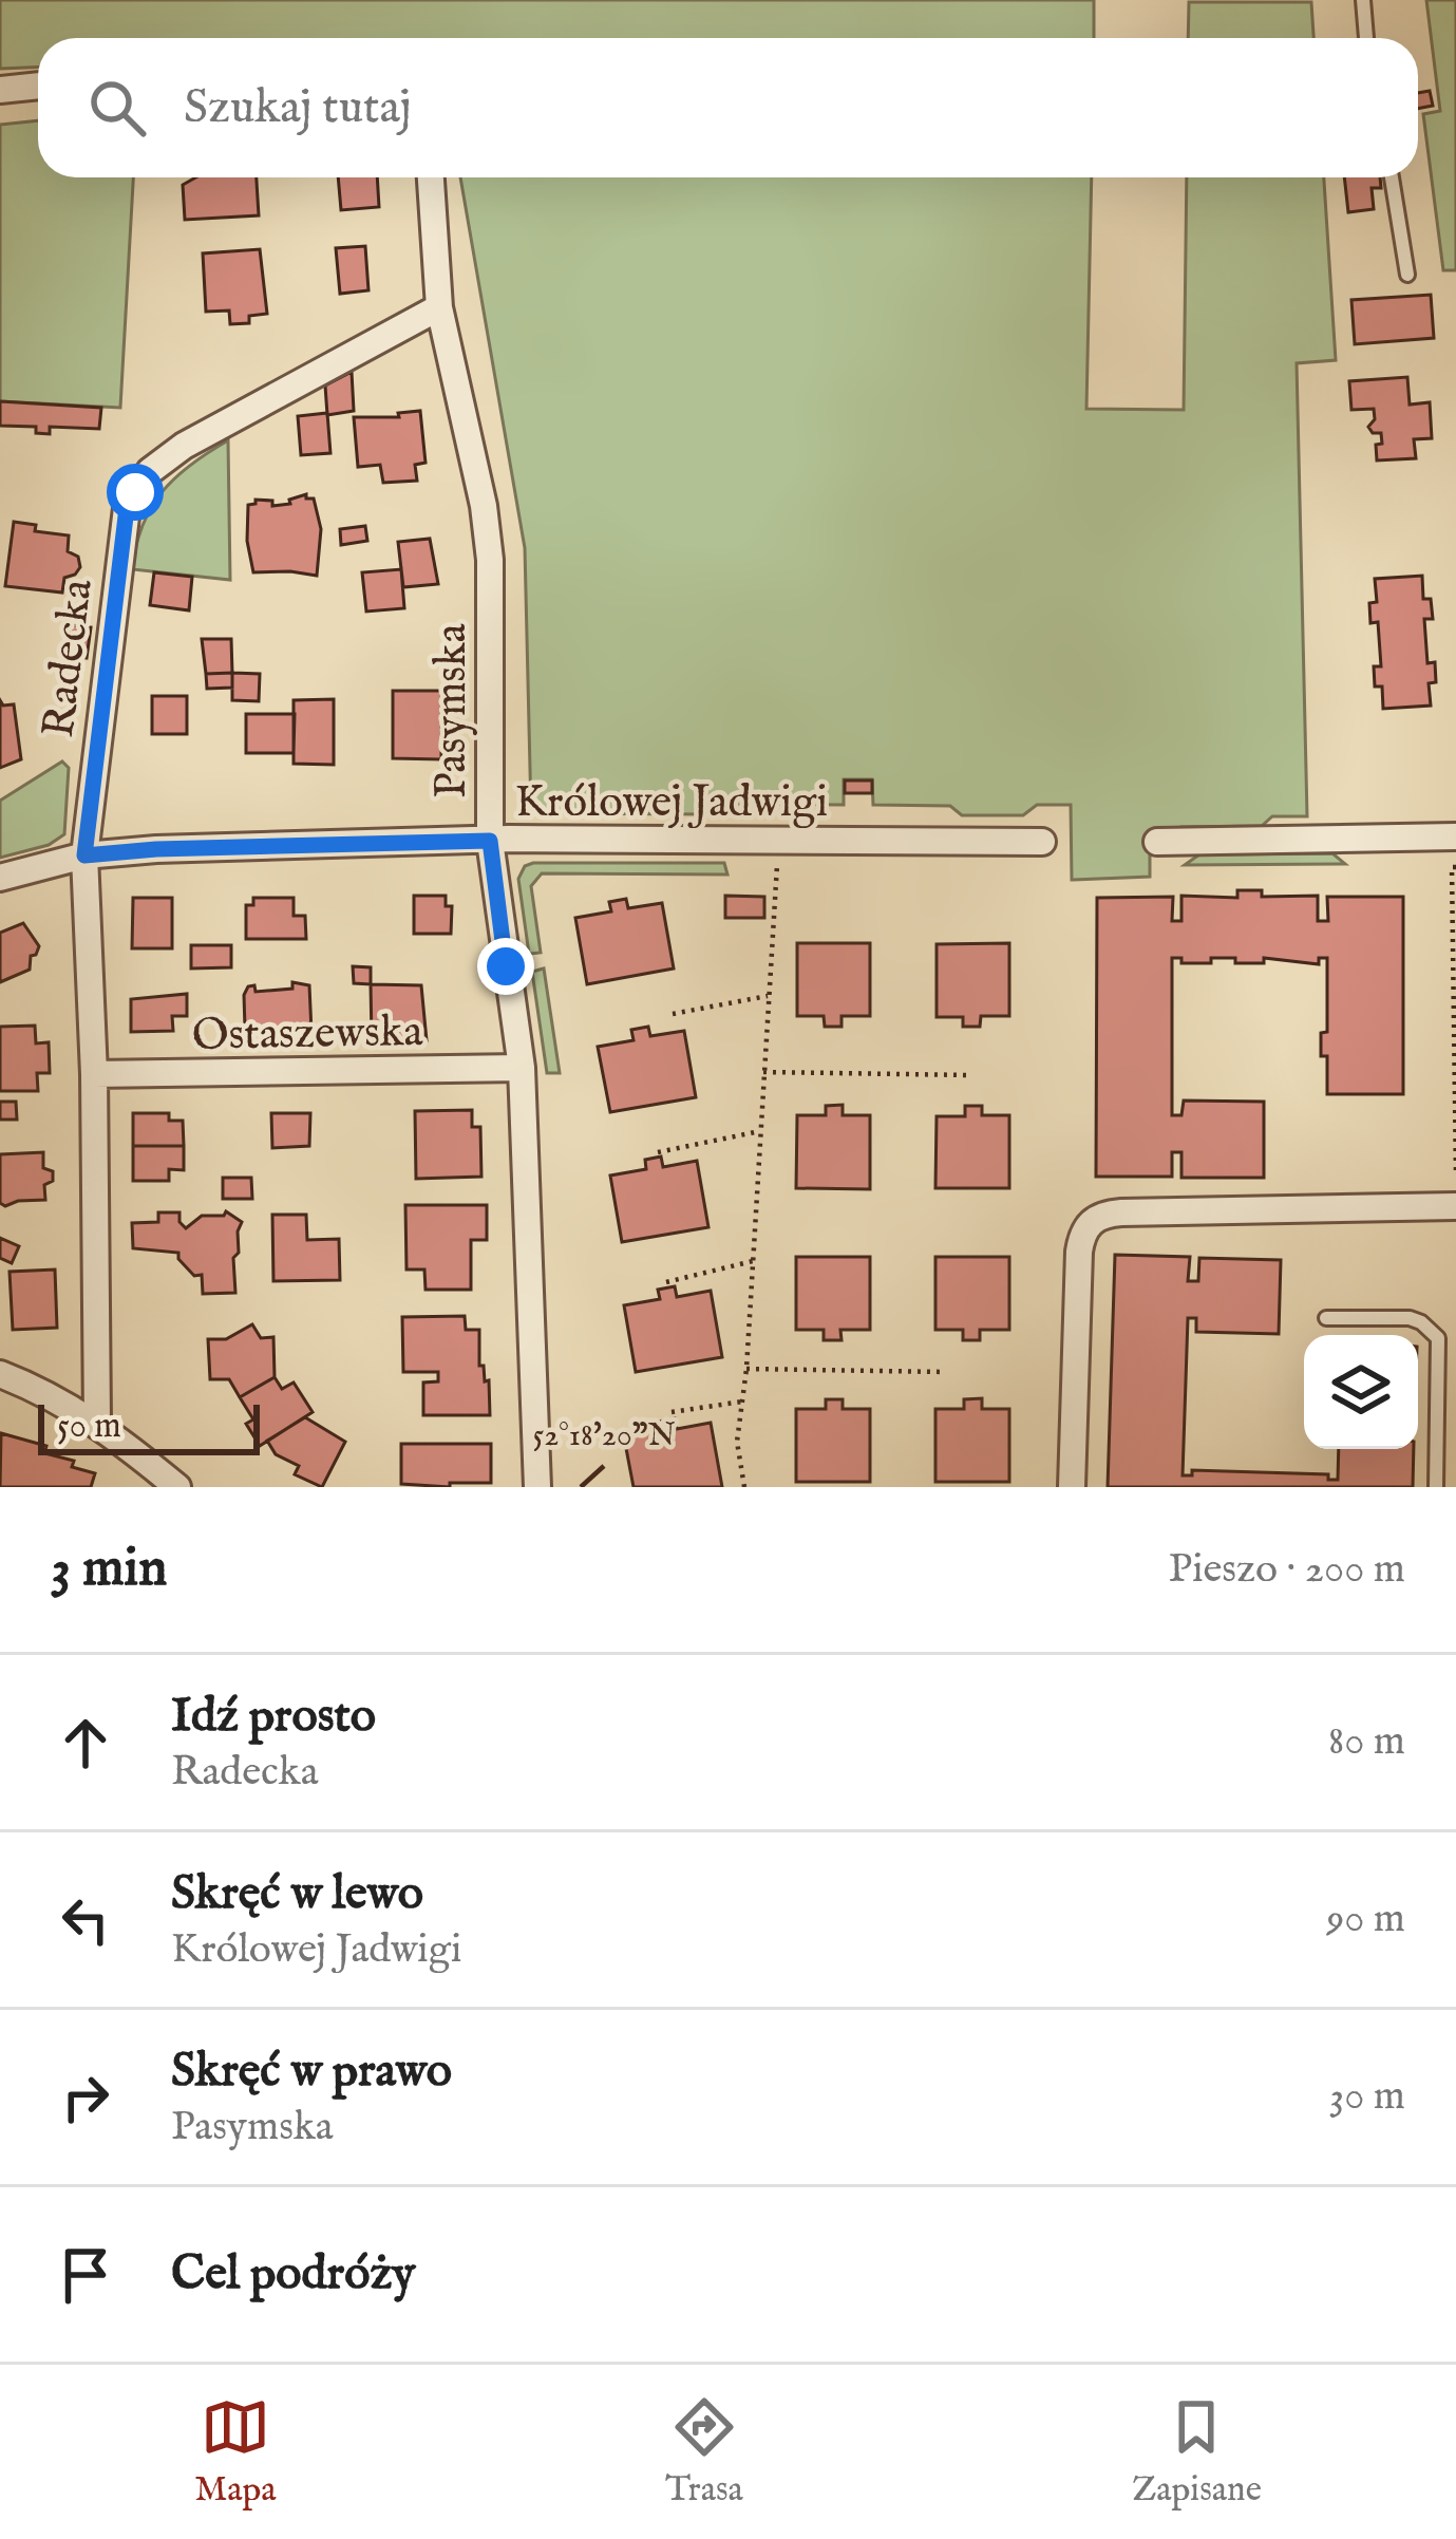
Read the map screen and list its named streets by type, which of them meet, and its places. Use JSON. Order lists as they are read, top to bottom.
{
  "streets": {
    "street": [
      "Radecka",
      "Pasymska",
      "Królowej Jadwigi",
      "Ostaszewska"
    ]
  },
  "crossings": [
    ["Radecka", "Pasymska"],
    ["Radecka", "Królowej Jadwigi"],
    ["Radecka", "Ostaszewska"],
    ["Pasymska", "Królowej Jadwigi"],
    ["Pasymska", "Ostaszewska"]
  ],
  "scale_bar": "50 m",
  "page": {
    "search": "Szukaj tutaj",
    "scale": "50 m",
    "heading": ["3 min", "Pieszo · 200 m"],
    "list": [
      ["Idź prosto", "Radecka", "80 m"],
      ["Skręć w lewo", "Królowej Jadwigi", "90 m"],
      ["Skręć w prawo", "Pasymska", "30 m"],
      "Cel podróży"
    ],
    "nav": ["Mapa", "Trasa", "Zapisane"]
  },
  "coordinates": ["52°18'20\"N"]
}
